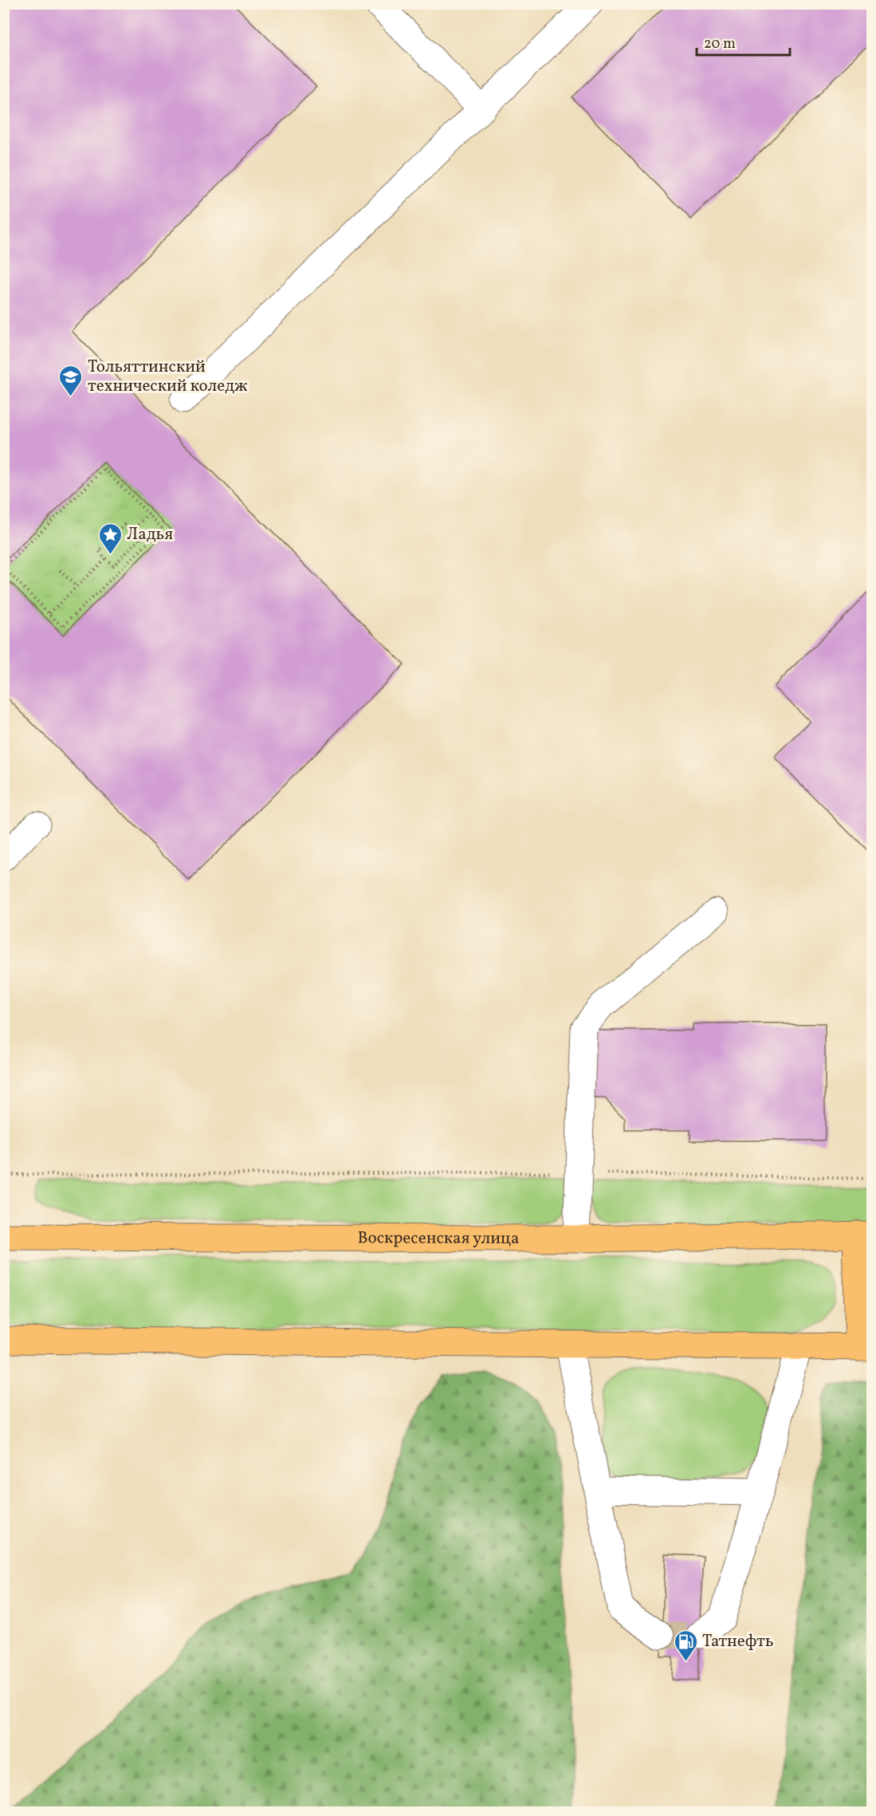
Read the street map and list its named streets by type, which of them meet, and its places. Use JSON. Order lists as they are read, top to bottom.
{
  "streets": {
    "main road": ["Воскресенская улица"]
  },
  "places": {
    "school or university": ["Тольяттинский технический коледж"],
    "place": ["Ладья"],
    "fuel station": ["Татнефть"]
  },
  "scale_bar": "20 m"
}
